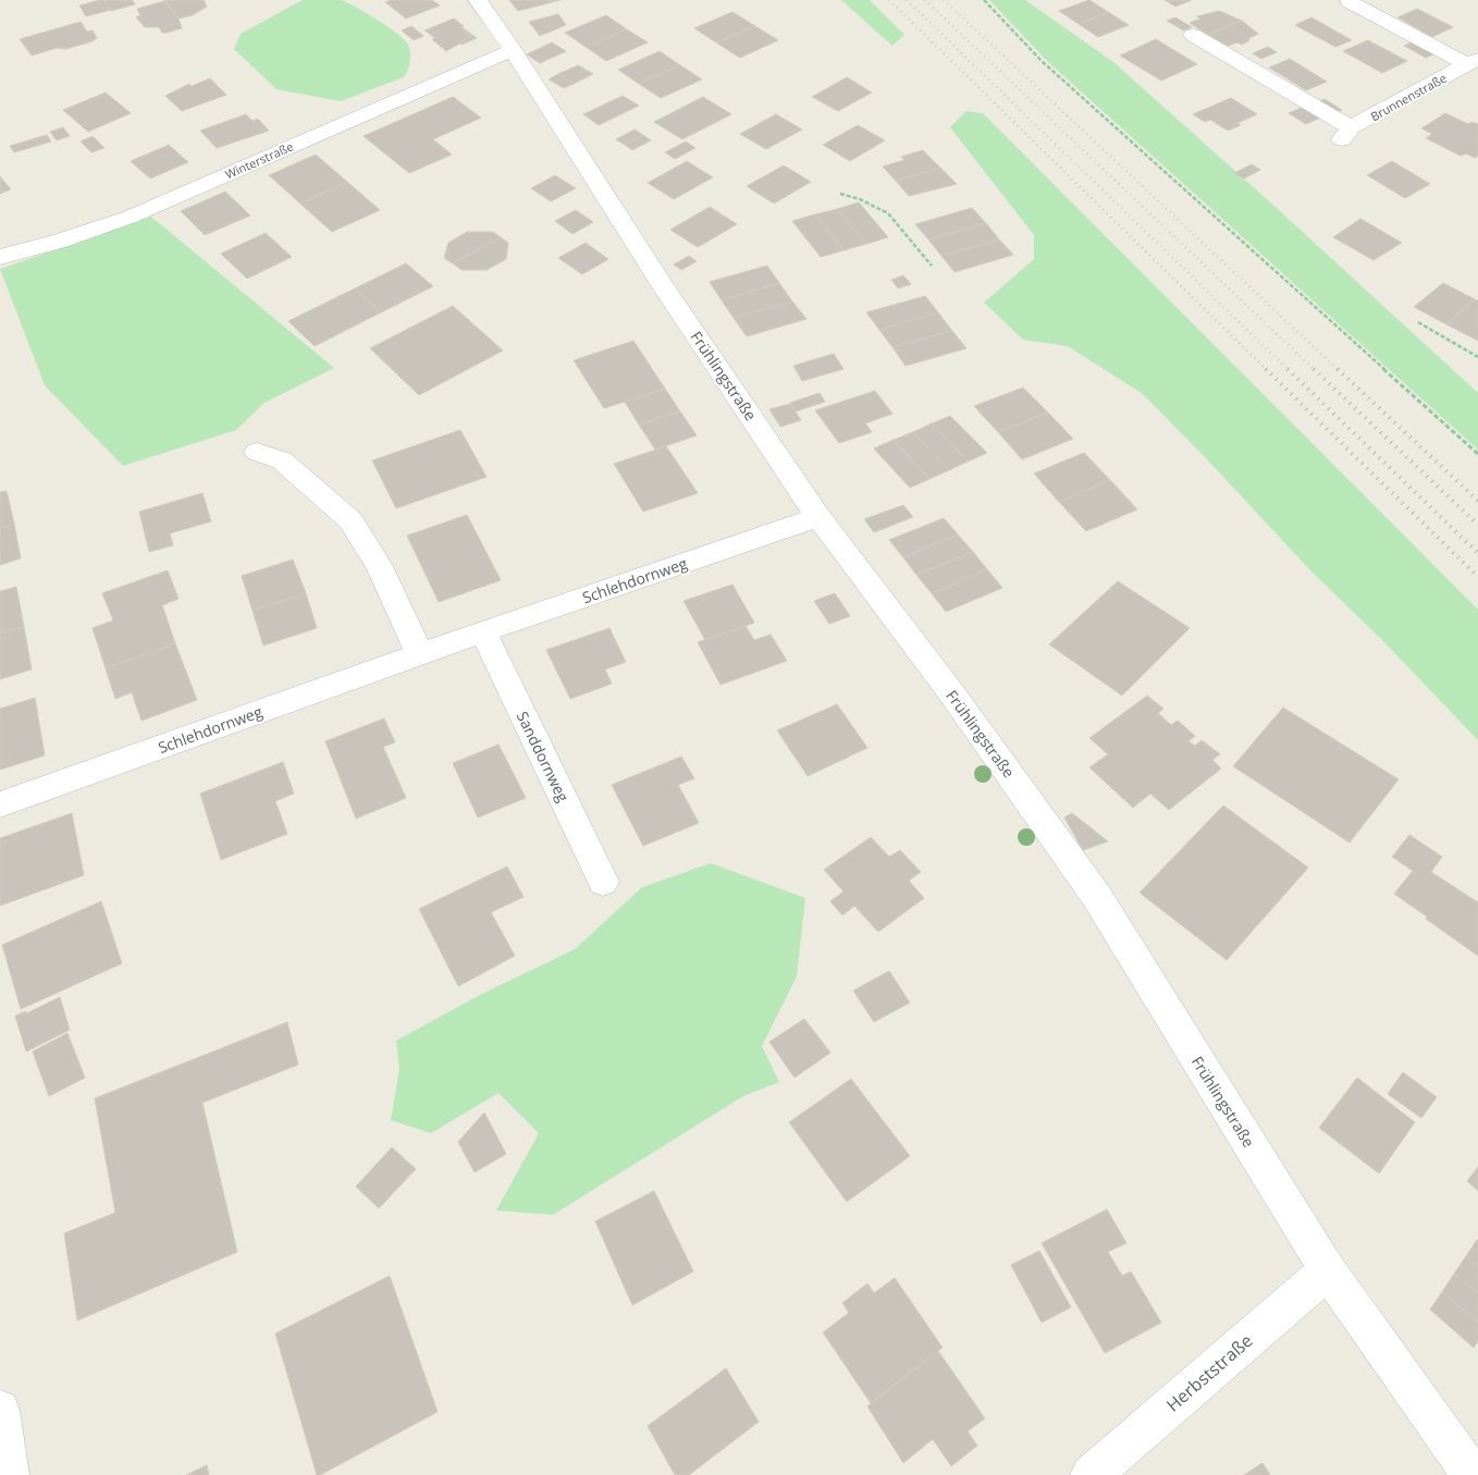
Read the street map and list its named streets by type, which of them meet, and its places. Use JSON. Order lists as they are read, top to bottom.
{
  "streets": {
    "street": [
      "Brunnenstraße",
      "Winterstraße",
      "Frühlingstraße",
      "Schlehdornweg",
      "Sanddornweg",
      "Herbststraße"
    ]
  },
  "crossings": [
    ["Winterstraße", "Frühlingstraße"],
    ["Frühlingstraße", "Schlehdornweg"],
    ["Frühlingstraße", "Herbststraße"],
    ["Schlehdornweg", "Sanddornweg"]
  ]
}
